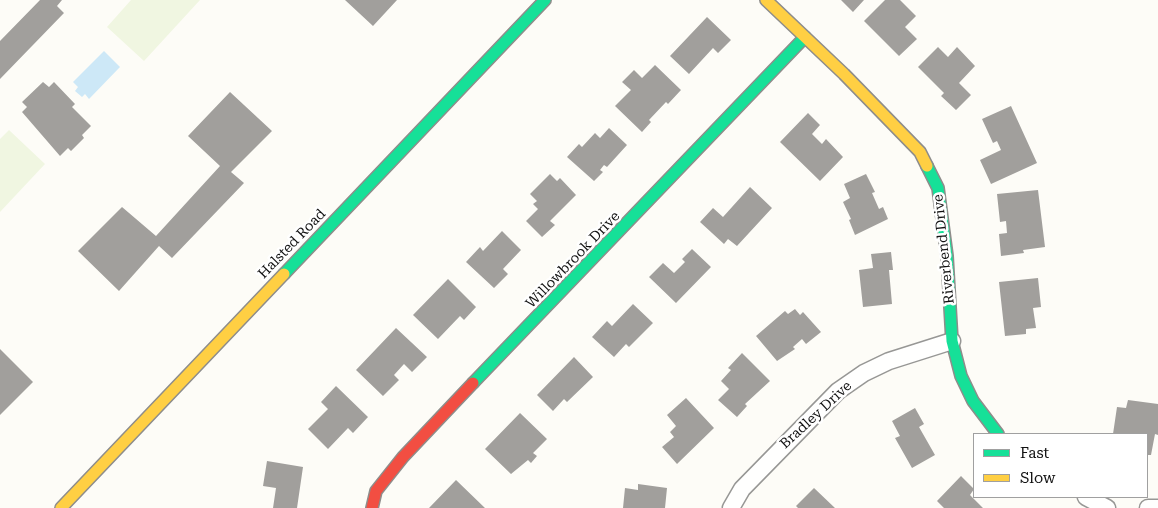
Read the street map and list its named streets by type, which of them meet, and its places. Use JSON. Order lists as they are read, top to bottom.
{
  "streets": {
    "street": [
      "Halsted Road",
      "Riverbend Drive",
      "Willowbrook Drive",
      "Bradley Drive"
    ]
  },
  "crossings": [
    ["Riverbend Drive", "Willowbrook Drive"],
    ["Riverbend Drive", "Bradley Drive"]
  ],
  "legend": ["Fast", "Slow"]
}
